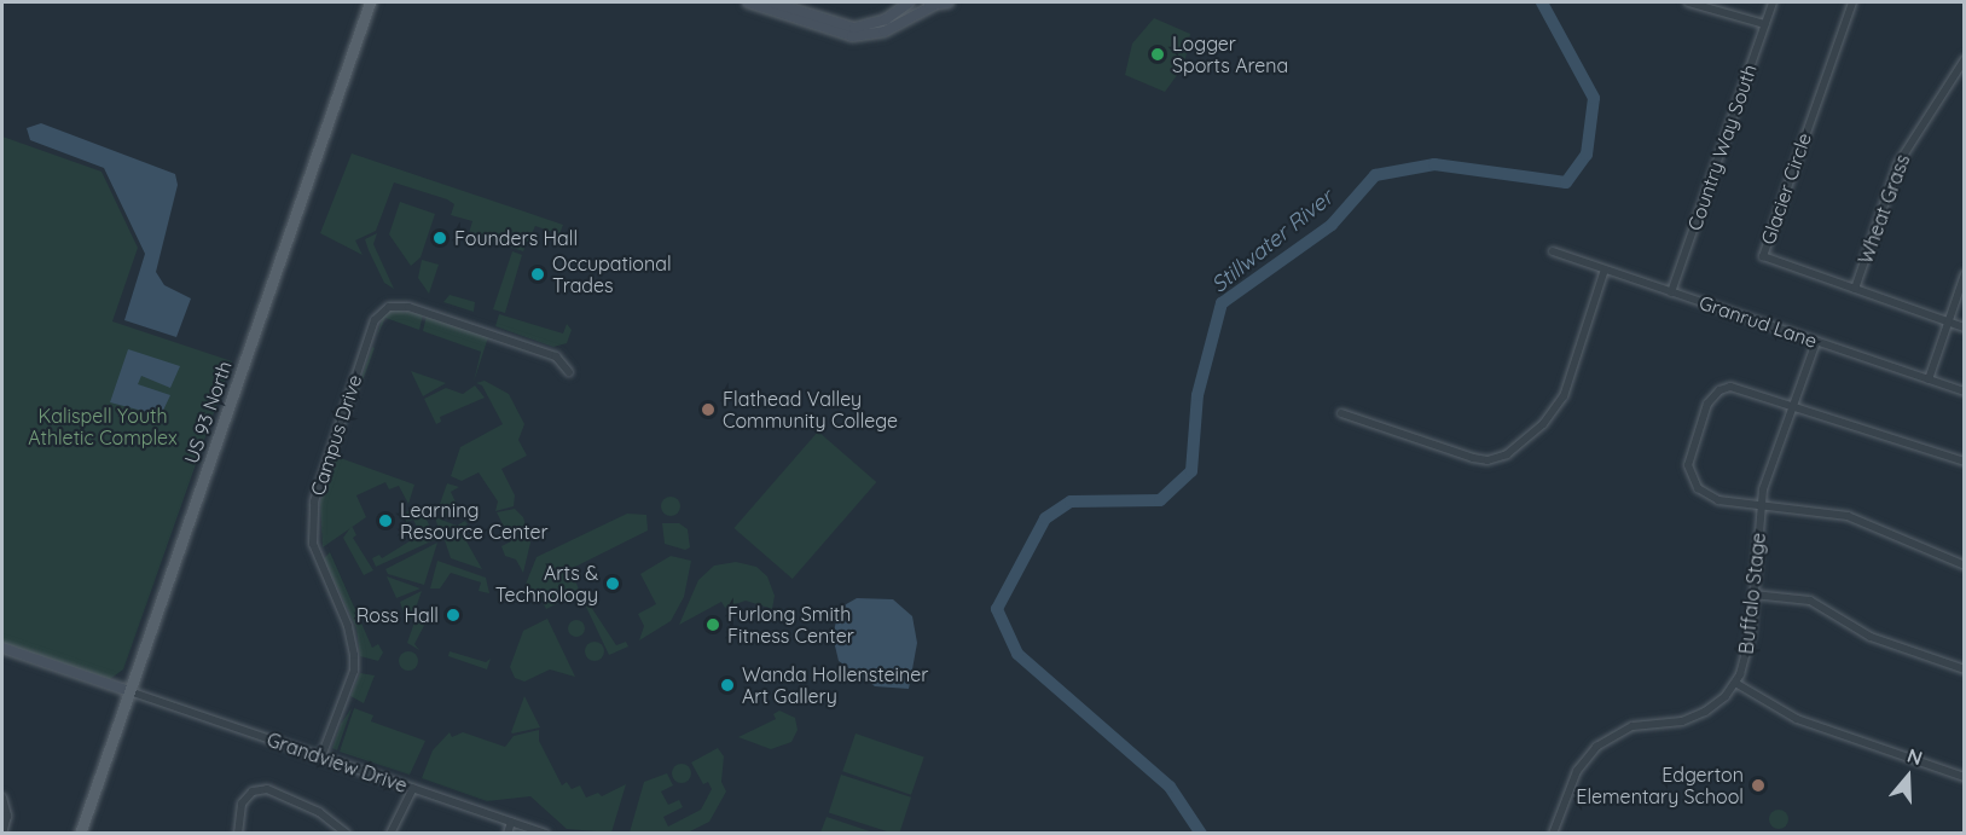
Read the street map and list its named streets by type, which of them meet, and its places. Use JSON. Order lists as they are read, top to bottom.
{
  "streets": {
    "main road": ["US 93 North"],
    "street": [
      "Country Way South",
      "Glacier Circle",
      "Wheat Grass",
      "Granrud Lane",
      "Campus Drive",
      "Buffalo Stage",
      "Grandview Drive"
    ]
  },
  "crossings": [
    ["Country Way South", "Granrud Lane"],
    ["Glacier Circle", "Wheat Grass"],
    ["Granrud Lane", "Buffalo Stage"],
    ["US 93 North", "Grandview Drive"],
    ["Campus Drive", "Grandview Drive"]
  ],
  "water": ["Stillwater River"],
  "parks": ["Kalispell Youth Athletic Complex"],
  "places": [
    "Logger Sports Arena",
    "Founders Hall",
    "Occupational Trades",
    "Flathead Valley Community College",
    "Learning Resource Center",
    "Arts & Technology",
    "Ross Hall",
    "Furlong Smith Fitness Center",
    "Wanda Hollensteiner Art Gallery",
    "Edgerton Elementary School"
  ],
  "north": "top"
}
